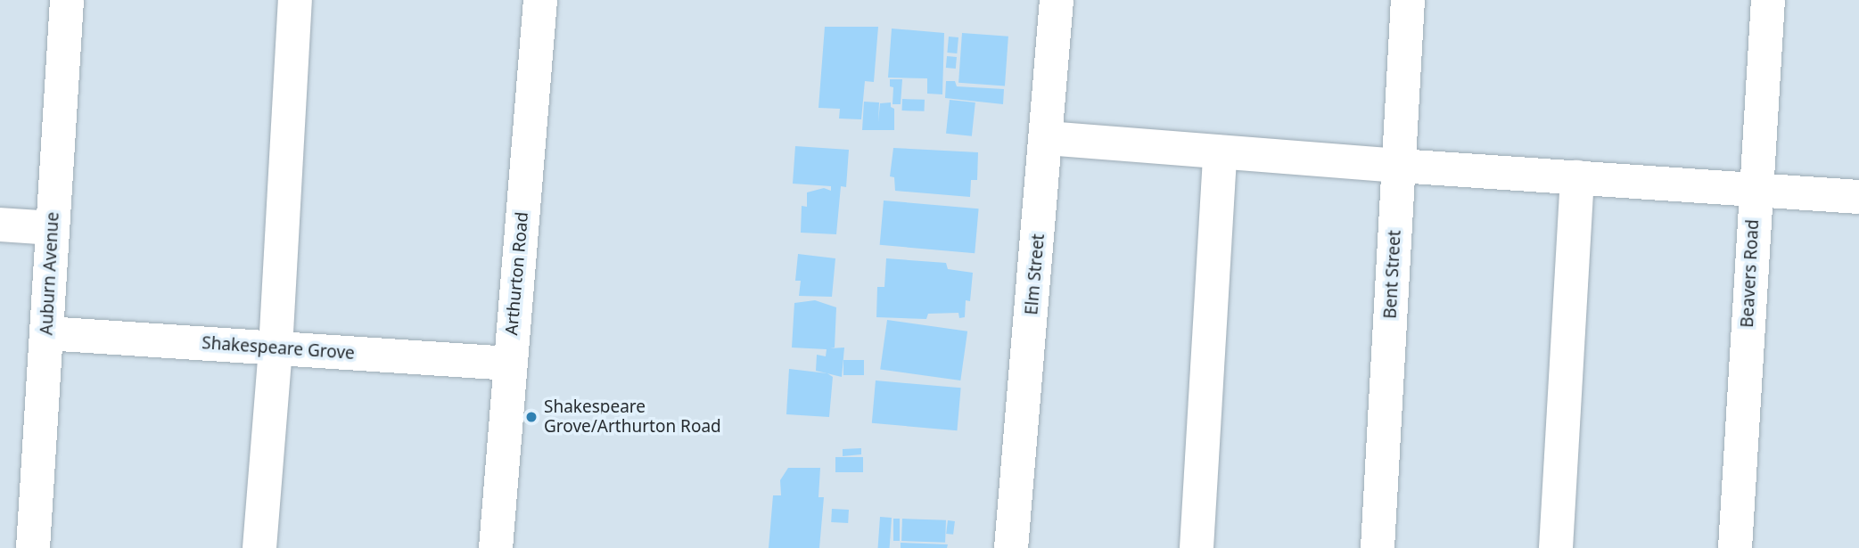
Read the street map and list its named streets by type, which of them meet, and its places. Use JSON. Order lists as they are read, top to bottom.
{
  "streets": {
    "street": [
      "Auburn Avenue",
      "Arthurton Road",
      "Beavers Road",
      "Elm Street",
      "Bent Street",
      "Shakespeare Grove"
    ]
  },
  "crossings": [
    ["Auburn Avenue", "Shakespeare Grove"],
    ["Arthurton Road", "Shakespeare Grove"]
  ],
  "places": ["Shakespeare Grove/Arthurton Road"]
}
